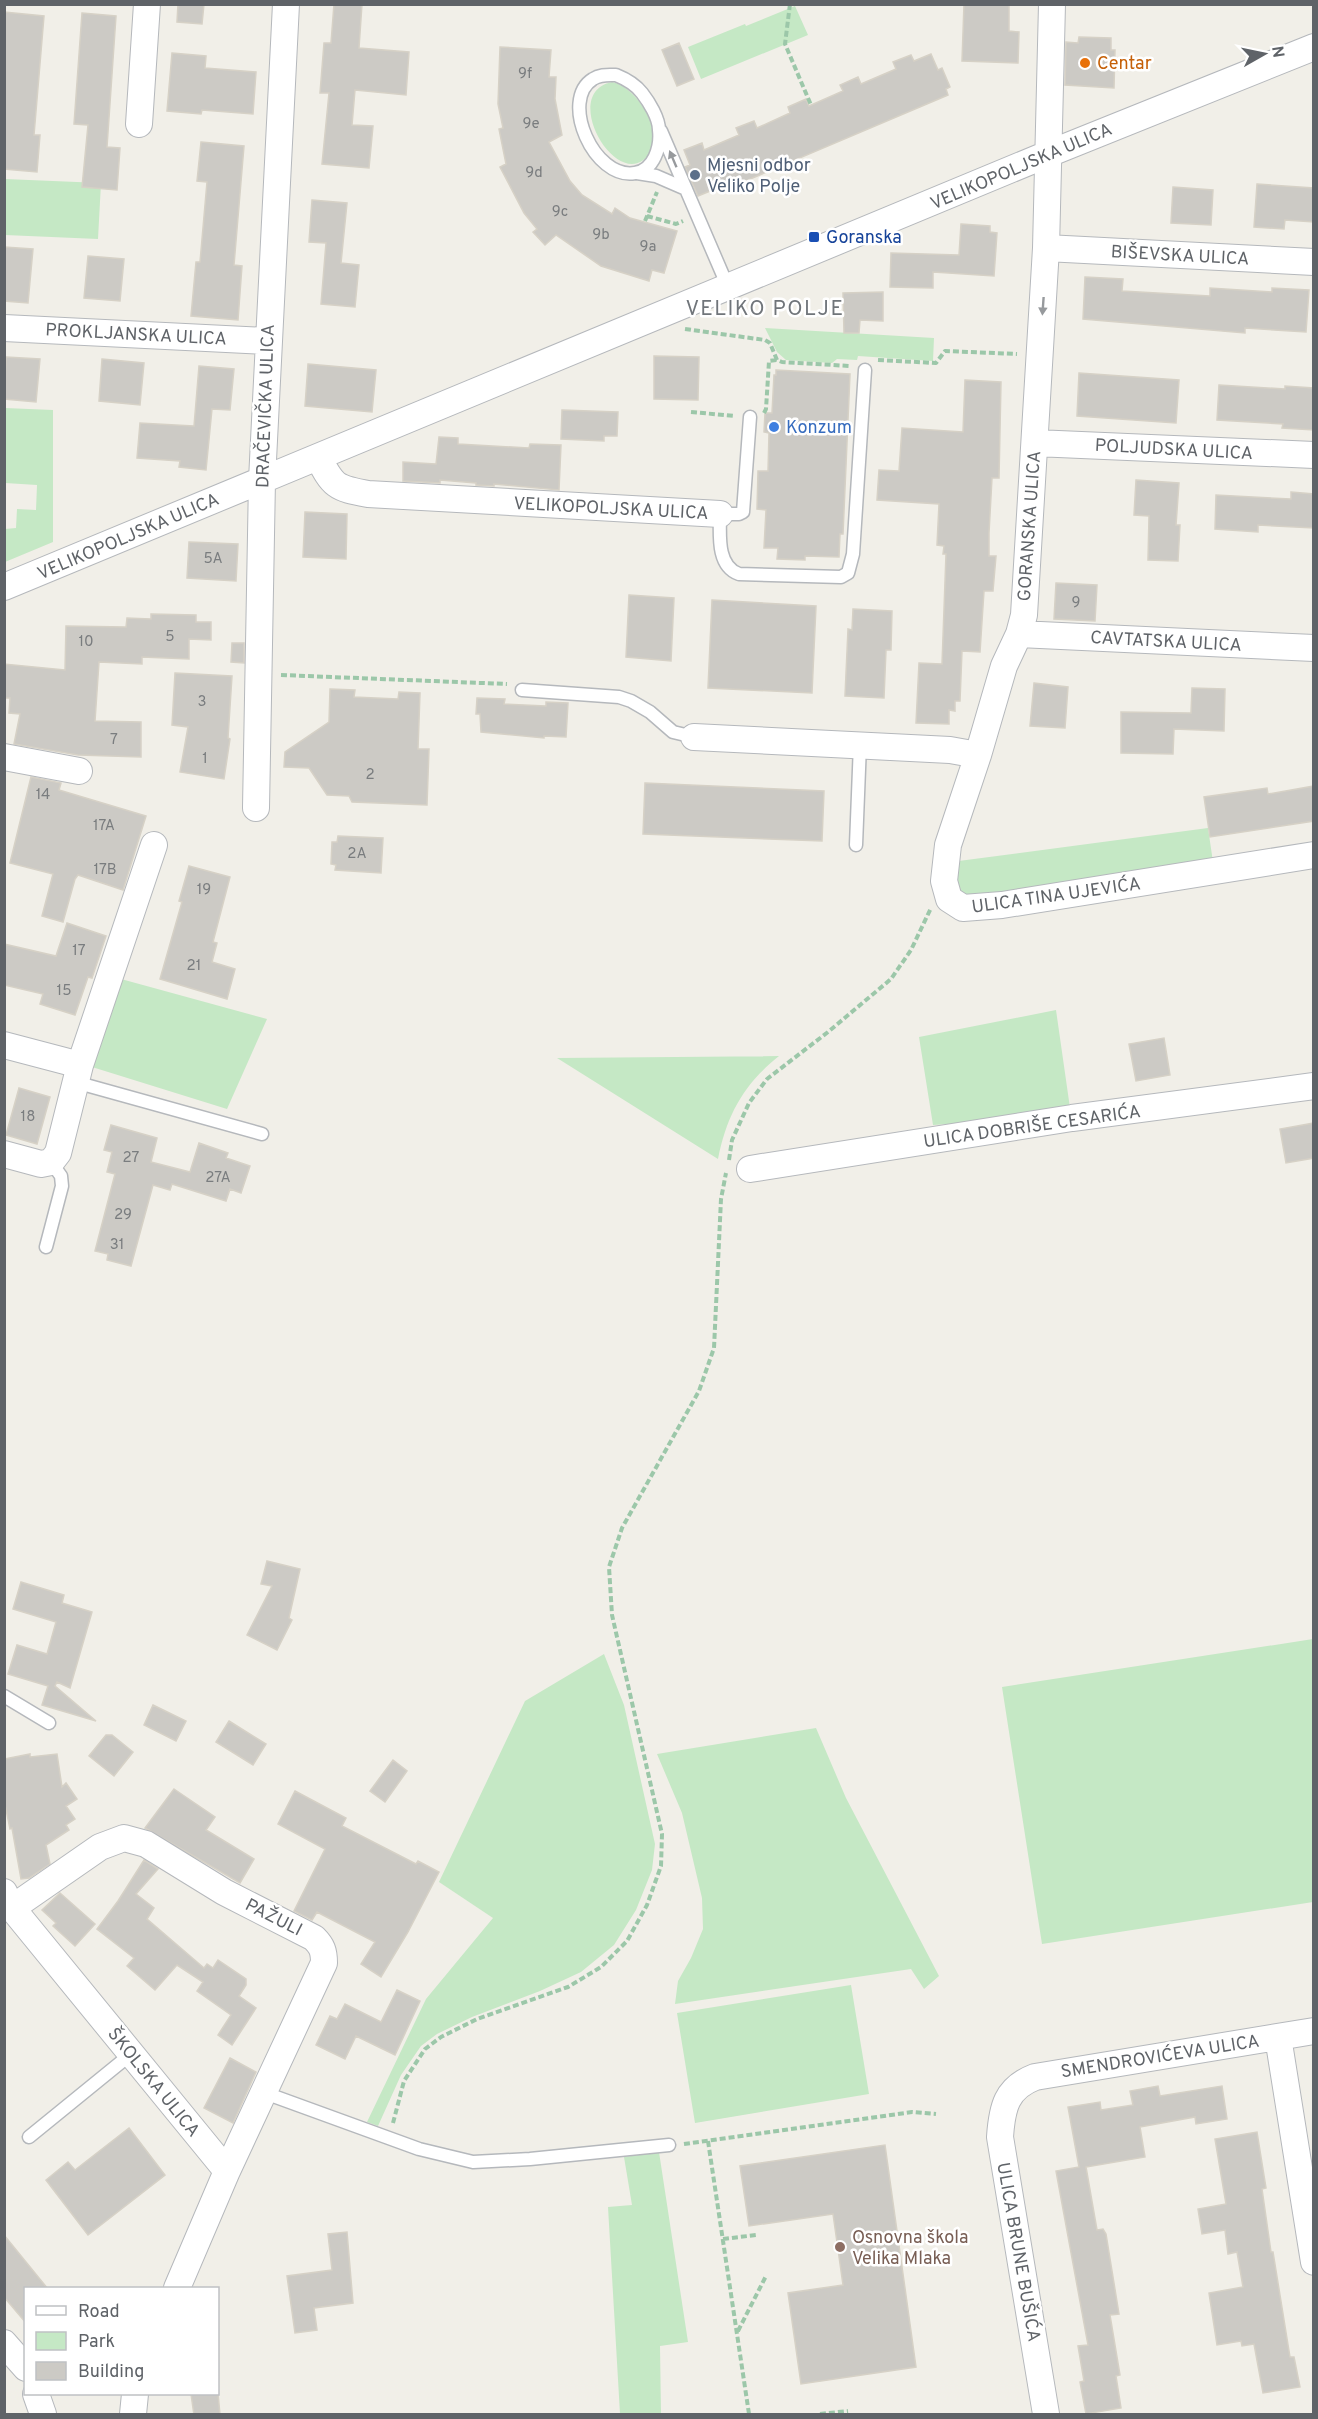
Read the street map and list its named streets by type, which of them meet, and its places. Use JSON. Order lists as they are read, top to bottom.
{
  "streets": {
    "street": [
      "VELIKOPOLJSKA ULICA",
      "BIŠEVSKA ULICA",
      "PROKLJANSKA ULICA",
      "DRAČEVIČKA ULICA",
      "POLJUDSKA ULICA",
      "GORANSKA ULICA",
      "CAVTATSKA ULICA",
      "ULICA TINA UJEVIĆA",
      "ULICA DOBRIŠE CESARIĆA",
      "PAŽULI",
      "SMENDROVIĆEVA ULICA",
      "ŠKOLSKA ULICA",
      "ULICA BRUNE BUŠIĆA"
    ]
  },
  "crossings": [
    ["VELIKOPOLJSKA ULICA", "DRAČEVIČKA ULICA"],
    ["VELIKOPOLJSKA ULICA", "GORANSKA ULICA"],
    ["BIŠEVSKA ULICA", "GORANSKA ULICA"],
    ["PROKLJANSKA ULICA", "DRAČEVIČKA ULICA"],
    ["POLJUDSKA ULICA", "GORANSKA ULICA"],
    ["GORANSKA ULICA", "CAVTATSKA ULICA"],
    ["PAŽULI", "ŠKOLSKA ULICA"],
    ["SMENDROVIĆEVA ULICA", "ULICA BRUNE BUŠIĆA"]
  ],
  "districts": ["VELIKO POLJE"],
  "places": {
    "other": [
      "Centar",
      "Mjesni odbor Veliko Polje",
      "Konzum",
      "Osnovna škola Velika Mlaka"
    ],
    "transit": ["Goranska"]
  },
  "house_numbers": [
    "9f",
    "9e",
    "9d",
    "9c",
    "9b",
    "9a",
    "5A",
    "9",
    "5",
    "10",
    "3",
    "7",
    "1",
    "2",
    "14",
    "17A",
    "2A",
    "17B",
    "19",
    "17",
    "21",
    "15",
    "18",
    "27",
    "27A",
    "29",
    "31"
  ],
  "legend": ["Road", "Park", "Building"],
  "north": "right"
}
